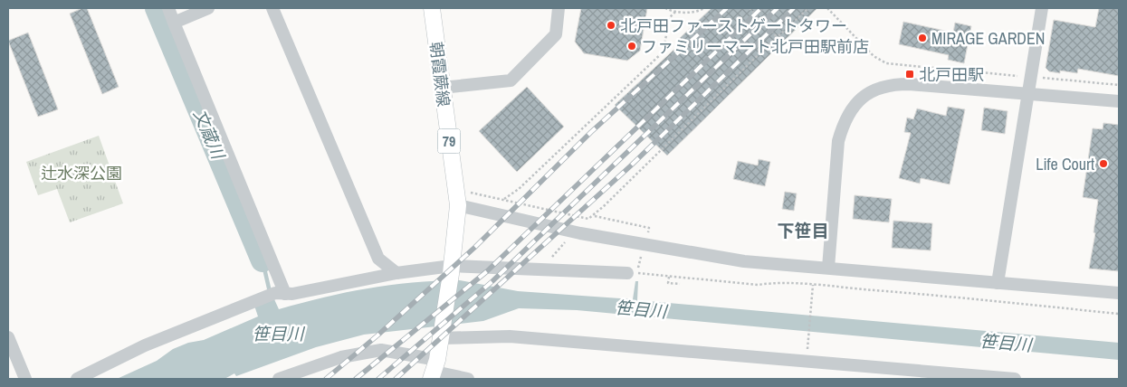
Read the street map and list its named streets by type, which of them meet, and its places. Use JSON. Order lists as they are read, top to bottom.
{
  "streets": {
    "main road": ["朝霞蕨線", "79"]
  },
  "crossings": [
    ["朝霞蕨線", "79"]
  ],
  "districts": ["下笹目"],
  "water": ["文蔵川", "笹目川"],
  "parks": ["辻水深公園"],
  "places": {
    "other": [
      "北戸田ファーストゲートタワー",
      "MIRAGE GARDEN",
      "ファミリーマート北戸田駅前店",
      "Life Court"
    ],
    "transit": ["北戸田駅"]
  }
}
